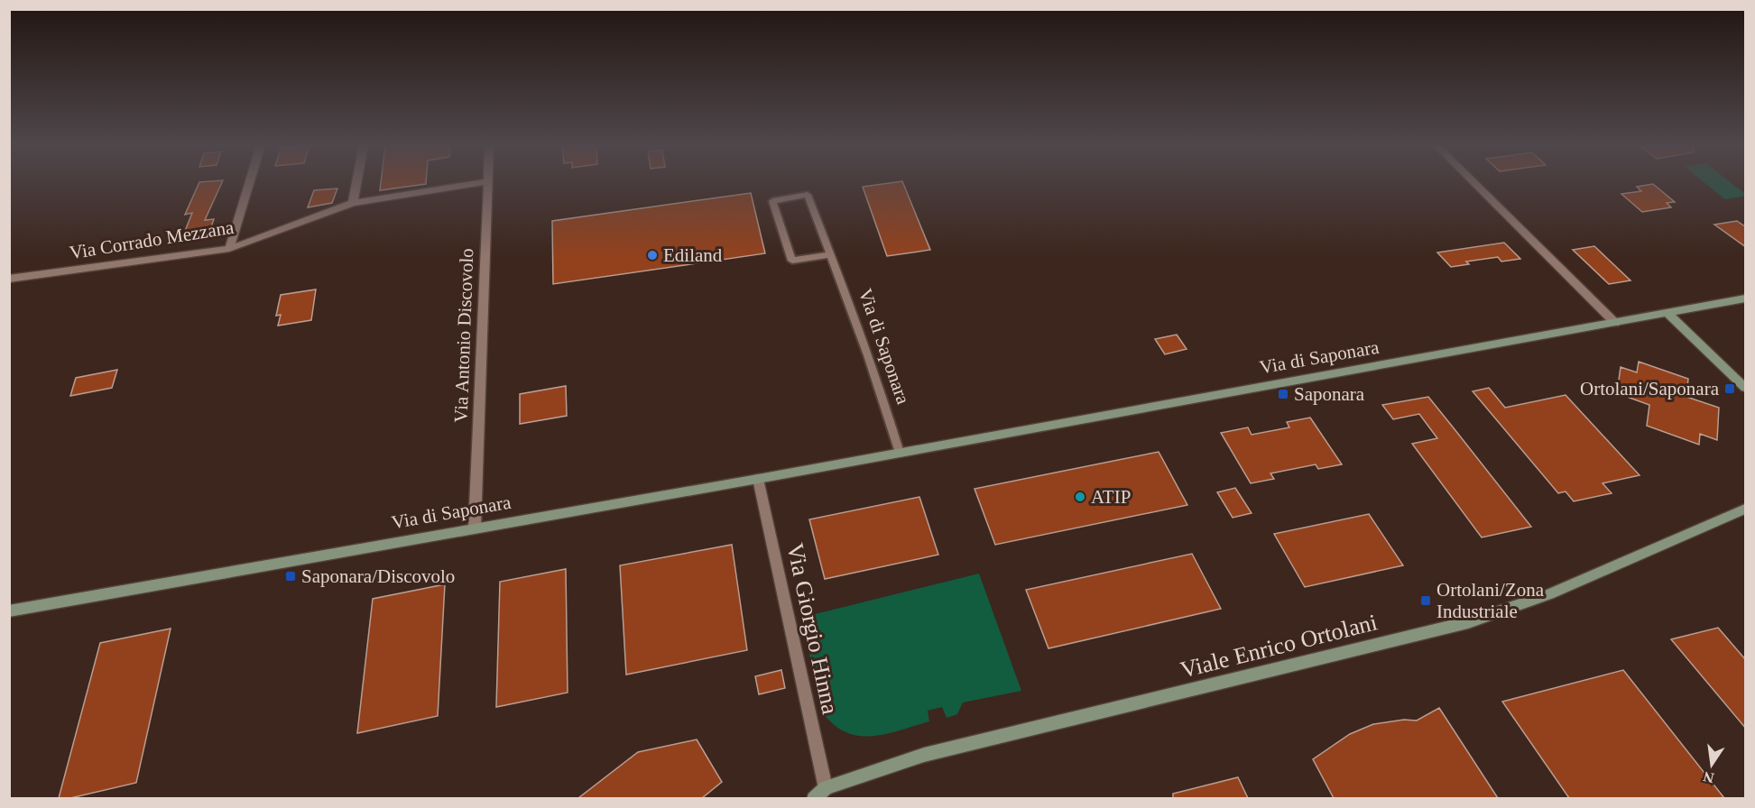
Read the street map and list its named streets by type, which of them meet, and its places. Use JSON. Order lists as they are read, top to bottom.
{
  "streets": {
    "street": [
      "Via Corrado Mezzana",
      "Via Antonio Discovolo",
      "Via di Saponara",
      "Via Giorgio Hinna",
      "Viale Enrico Ortolani"
    ]
  },
  "crossings": [
    ["Via Antonio Discovolo", "Via di Saponara"],
    ["Via di Saponara", "Via Giorgio Hinna"],
    ["Via Giorgio Hinna", "Viale Enrico Ortolani"]
  ],
  "places": {
    "other": ["Ediland", "ATIP"],
    "transit": [
      "Ortolani/Saponara",
      "Saponara",
      "Saponara/Discovolo",
      "Ortolani/Zona Industriale"
    ]
  },
  "north": "bottom"
}
